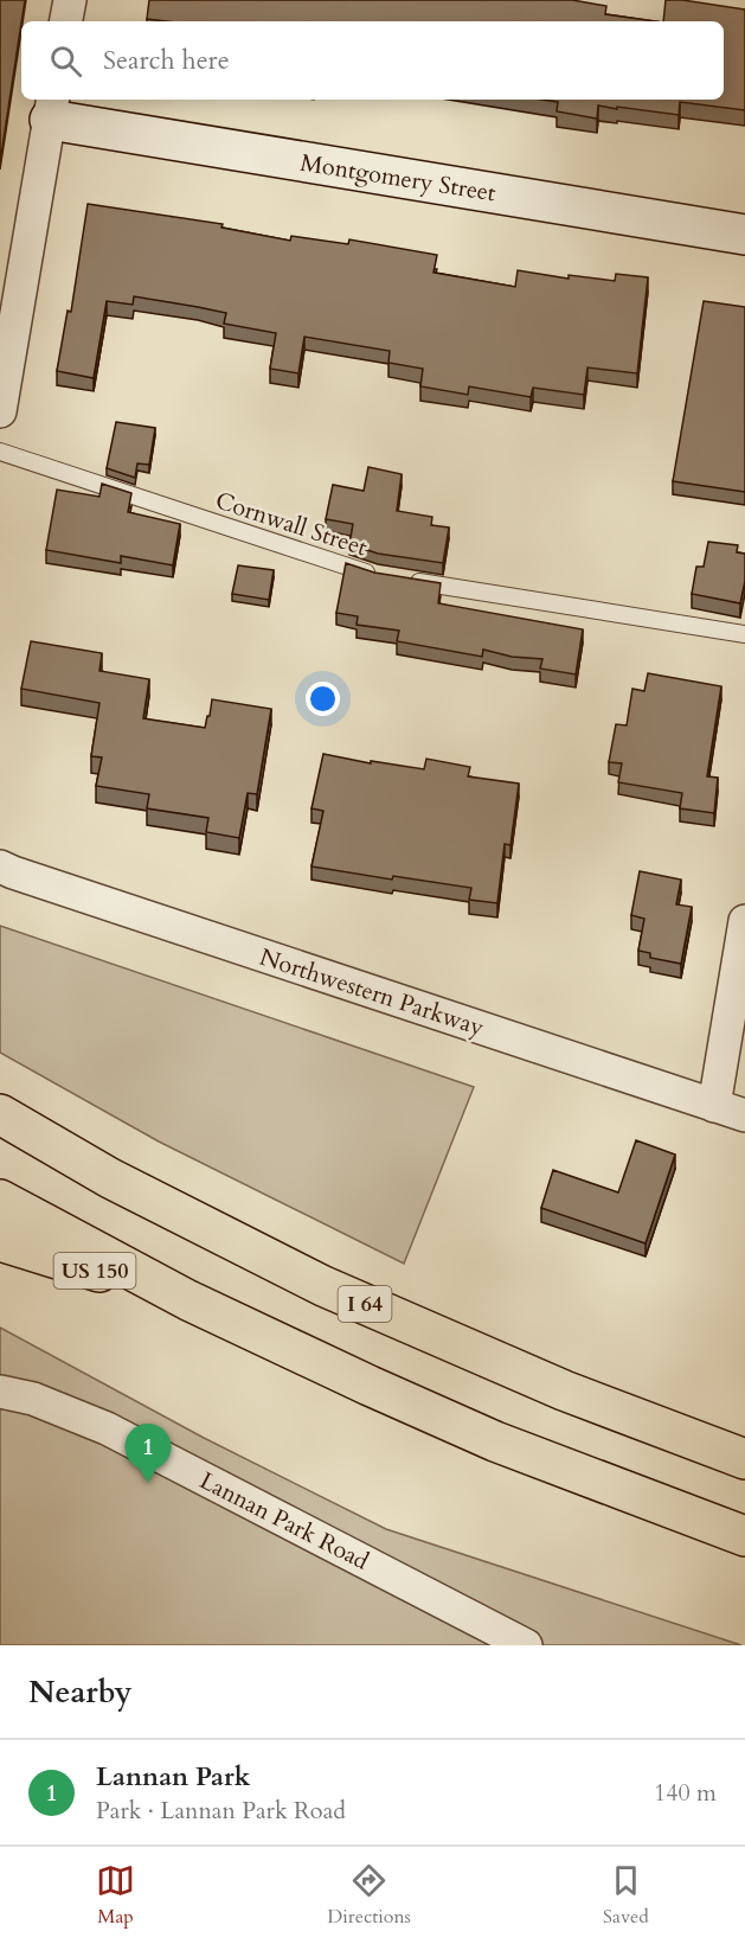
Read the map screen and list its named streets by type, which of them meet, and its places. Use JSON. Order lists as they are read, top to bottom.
{
  "streets": {
    "highway": ["US 150", "I 64"],
    "street": ["Montgomery Street", "Northwestern Parkway", "Lannan Park Road"],
    "lane": ["Cornwall Street"]
  },
  "page": {
    "search": "Search here",
    "pins": "1",
    "heading": "Nearby",
    "list": [
      {
        "mark": "1",
        "name": "Lannan Park",
        "note": "Park · Lannan Park Road",
        "value": "140 m"
      }
    ],
    "nav": ["Map", "Directions", "Saved"]
  }
}
